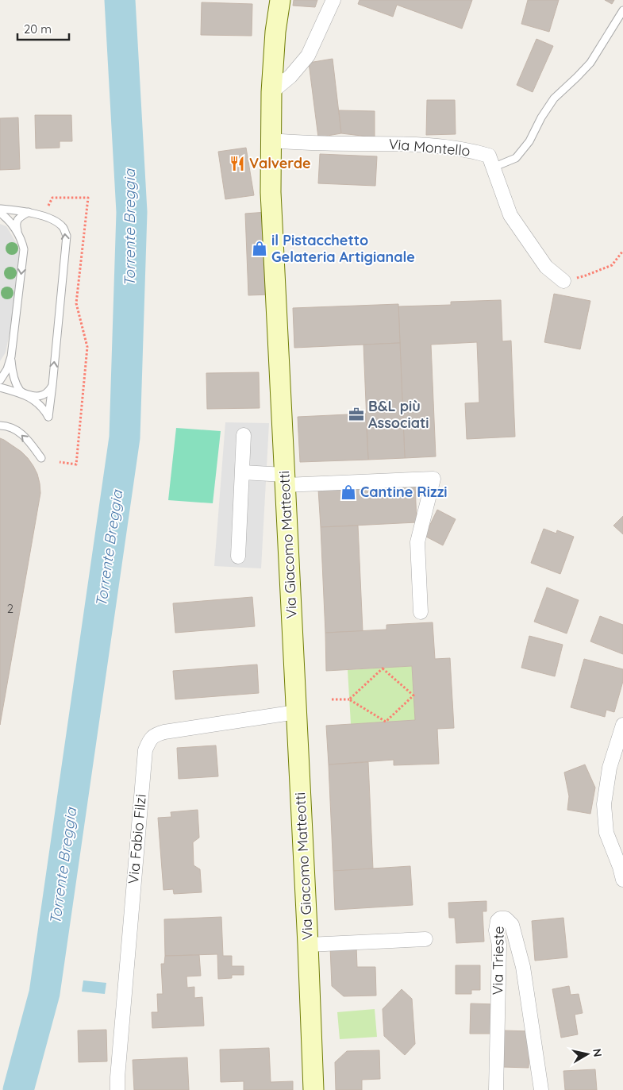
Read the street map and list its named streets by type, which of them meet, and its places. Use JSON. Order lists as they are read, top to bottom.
{
  "streets": {
    "street": [
      "Via Montello",
      "Via Giacomo Matteotti",
      "Via Fabio Filzi",
      "Via Trieste"
    ]
  },
  "crossings": [
    ["Via Montello", "Via Giacomo Matteotti"],
    ["Via Giacomo Matteotti", "Via Fabio Filzi"]
  ],
  "water": ["Torrente Breggia"],
  "places": {
    "restaurant": ["Valverde"],
    "shop": ["il Pistacchetto Gelateria Artigianale", "Cantine Rizzi"],
    "office": ["B&L più Associati"]
  },
  "house_numbers": ["2"],
  "scale_bar": "20 m",
  "north": "right"
}
